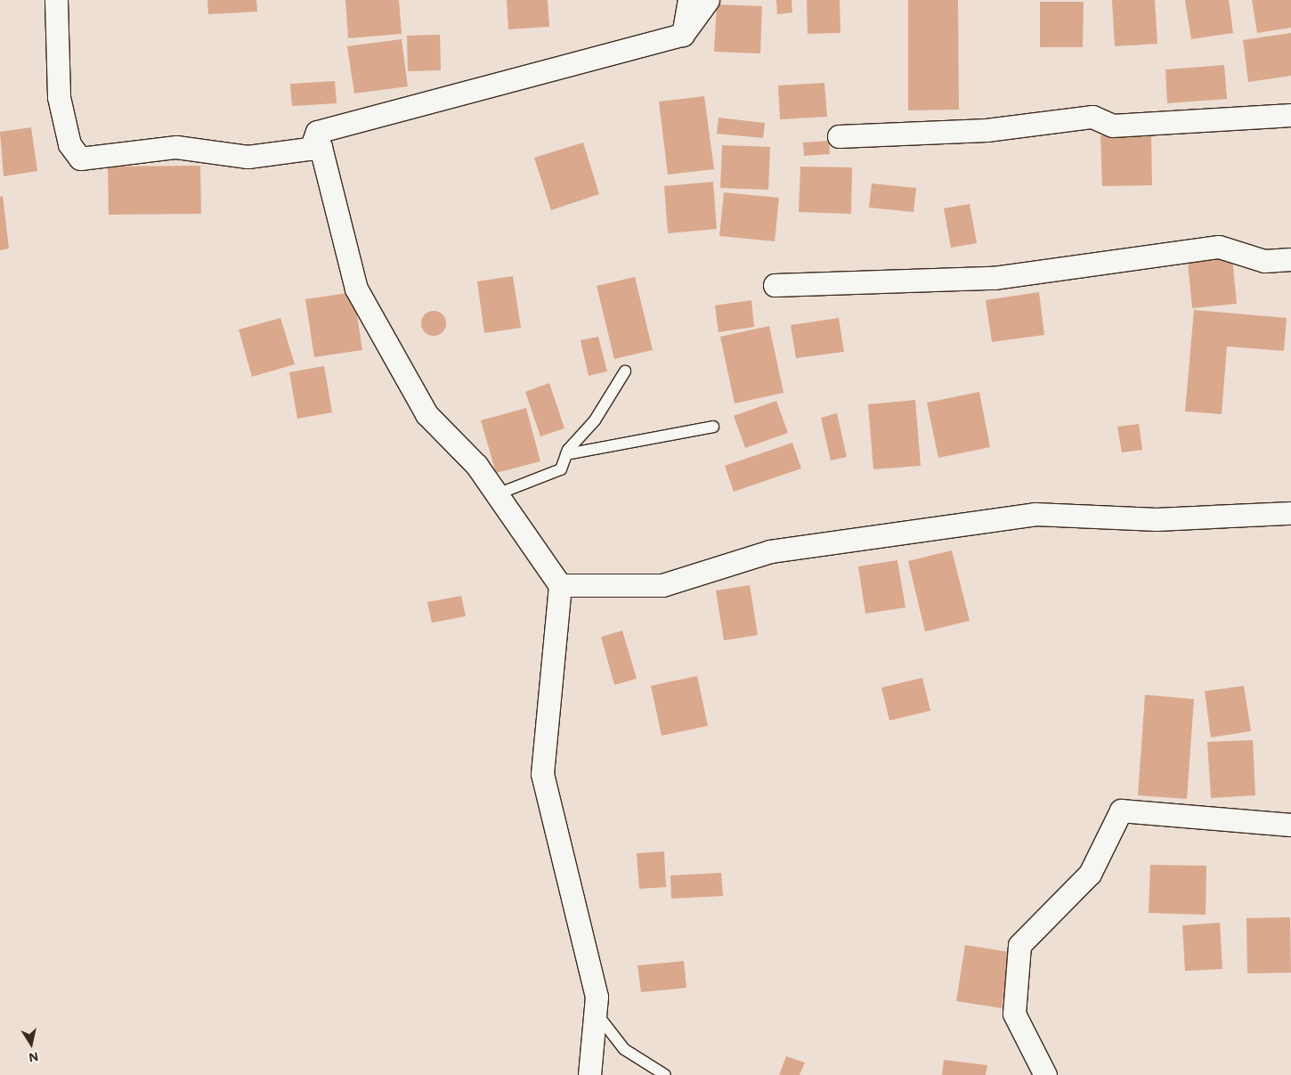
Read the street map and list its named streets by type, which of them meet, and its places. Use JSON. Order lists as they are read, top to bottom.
{
  "north": "bottom"
}
